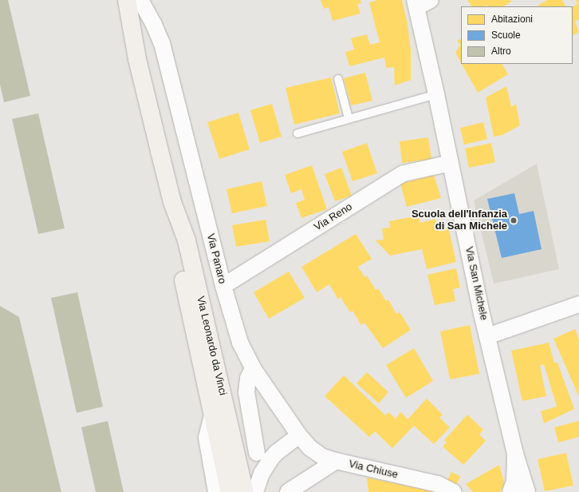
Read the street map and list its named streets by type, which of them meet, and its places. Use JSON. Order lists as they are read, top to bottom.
{
  "streets": {
    "main road": ["Via Leonardo da Vinci"],
    "street": [
      "Via Reno",
      "Via Panaro",
      "Via San Michele",
      "Via Chiuse"
    ]
  },
  "crossings": [
    ["Via Reno", "Via Panaro"],
    ["Via Reno", "Via San Michele"],
    ["Via Panaro", "Via Chiuse"]
  ],
  "places": ["Scuola dell'Infanzia di San Michele"],
  "legend": ["Abitazioni", "Scuole", "Altro"]
}
